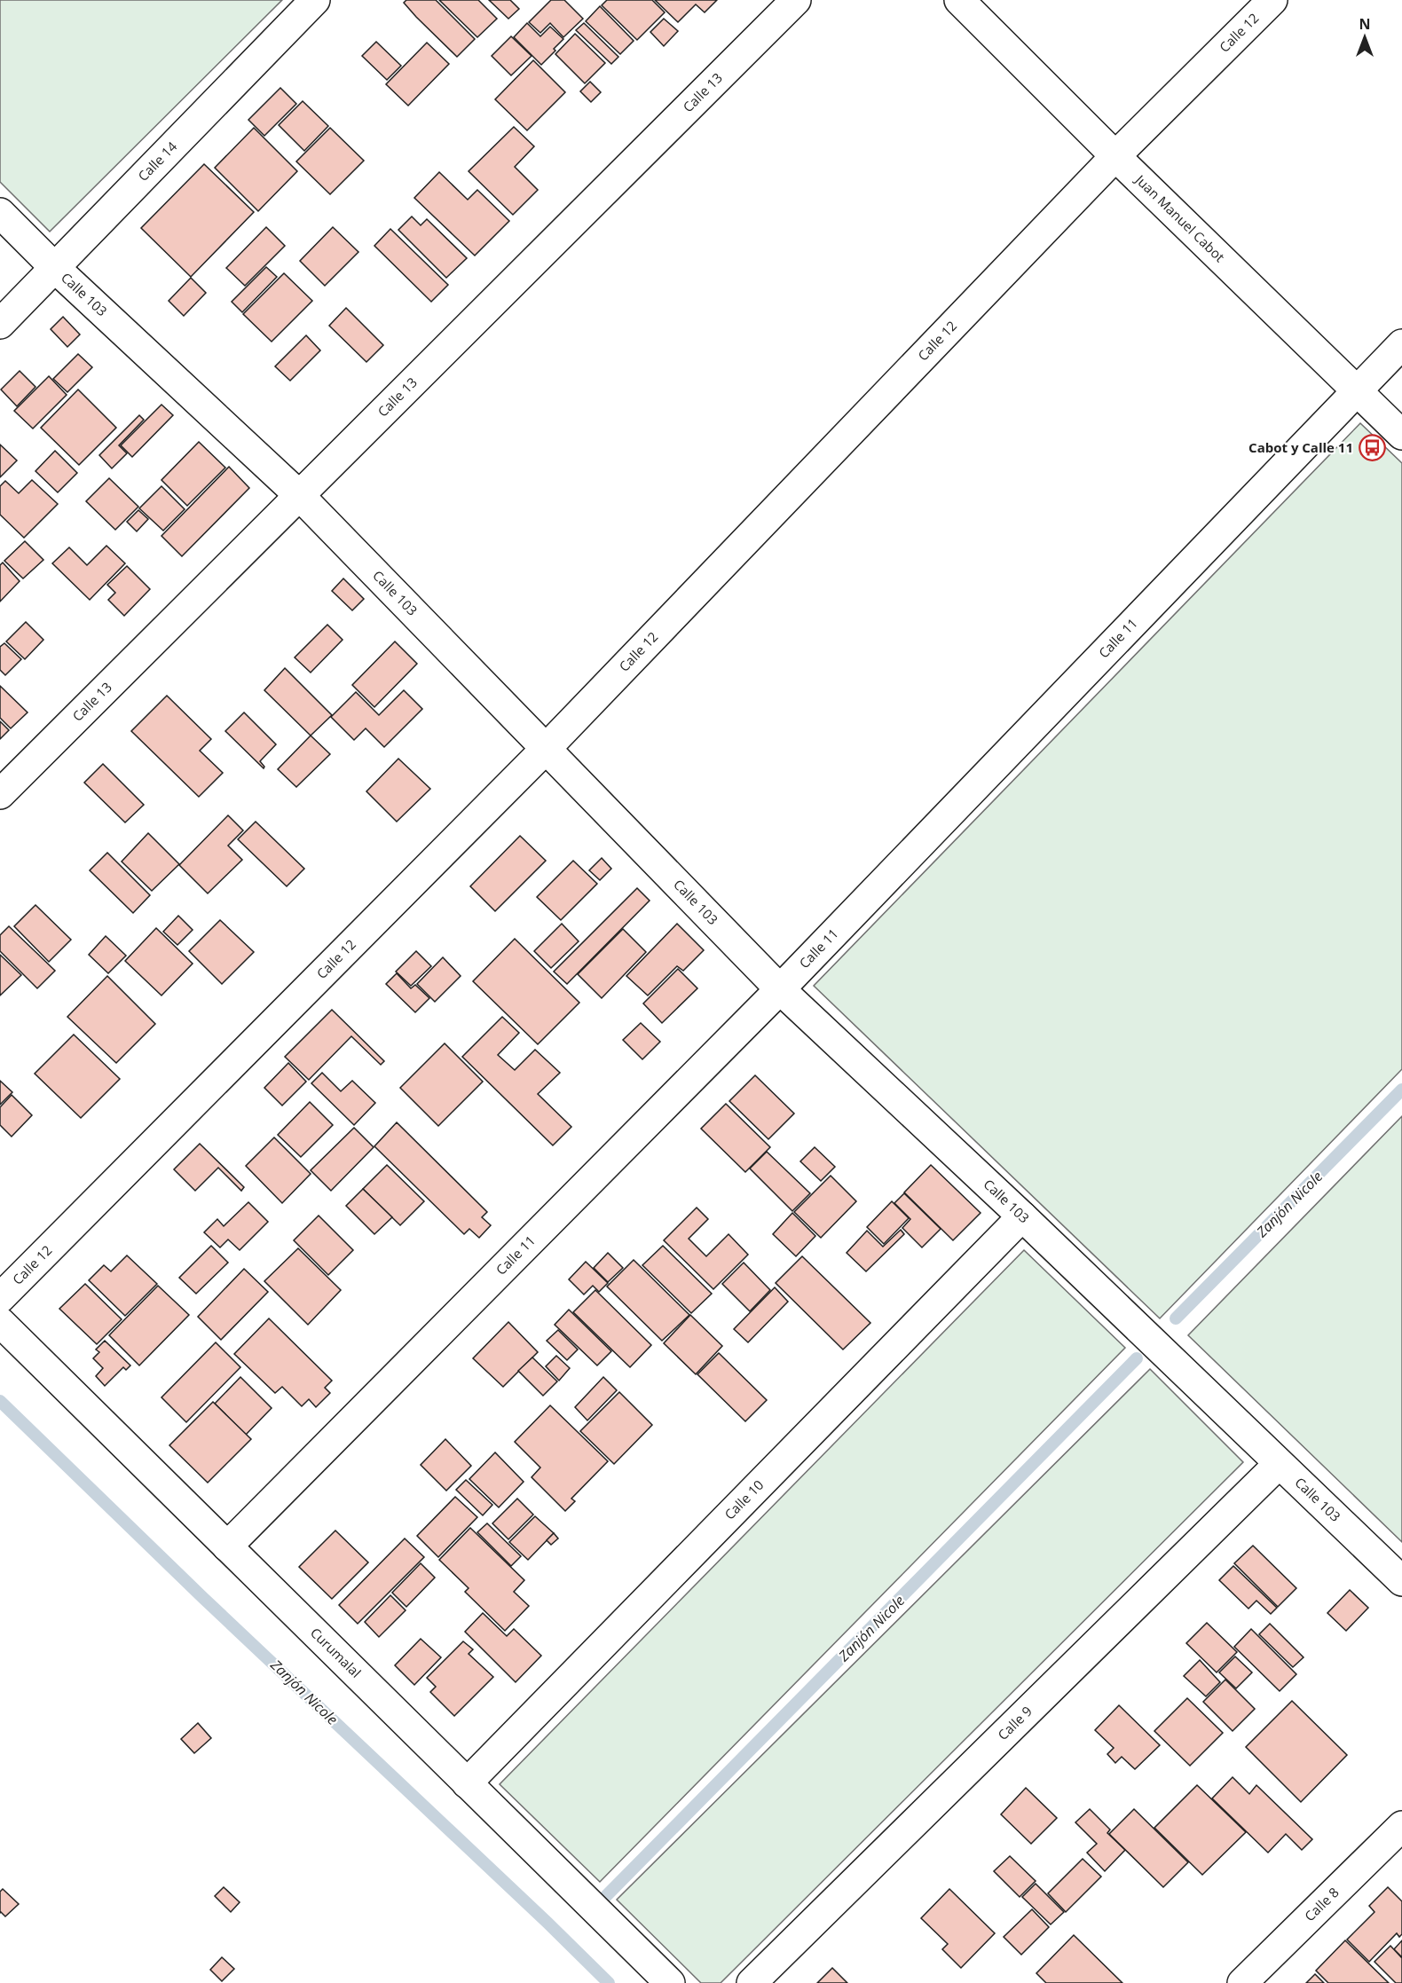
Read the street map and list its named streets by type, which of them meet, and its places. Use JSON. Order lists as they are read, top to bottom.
{
  "streets": {
    "street": [
      "Calle 12",
      "Calle 13",
      "Calle 14",
      "Juan Manuel Cabot",
      "Calle 103",
      "Calle 11",
      "Calle 10",
      "Curumalal",
      "Calle 9",
      "Calle 8"
    ]
  },
  "crossings": [
    ["Calle 12", "Juan Manuel Cabot"],
    ["Calle 12", "Calle 103"],
    ["Calle 13", "Calle 103"],
    ["Calle 14", "Calle 103"],
    ["Juan Manuel Cabot", "Calle 11"],
    ["Calle 103", "Calle 11"],
    ["Calle 103", "Calle 10"],
    ["Calle 103", "Calle 9"],
    ["Calle 11", "Curumalal"],
    ["Calle 10", "Curumalal"]
  ],
  "water": ["Zanjón Nicole"],
  "places": {
    "bus stop": ["Cabot y Calle 11"]
  },
  "north": "top"
}
